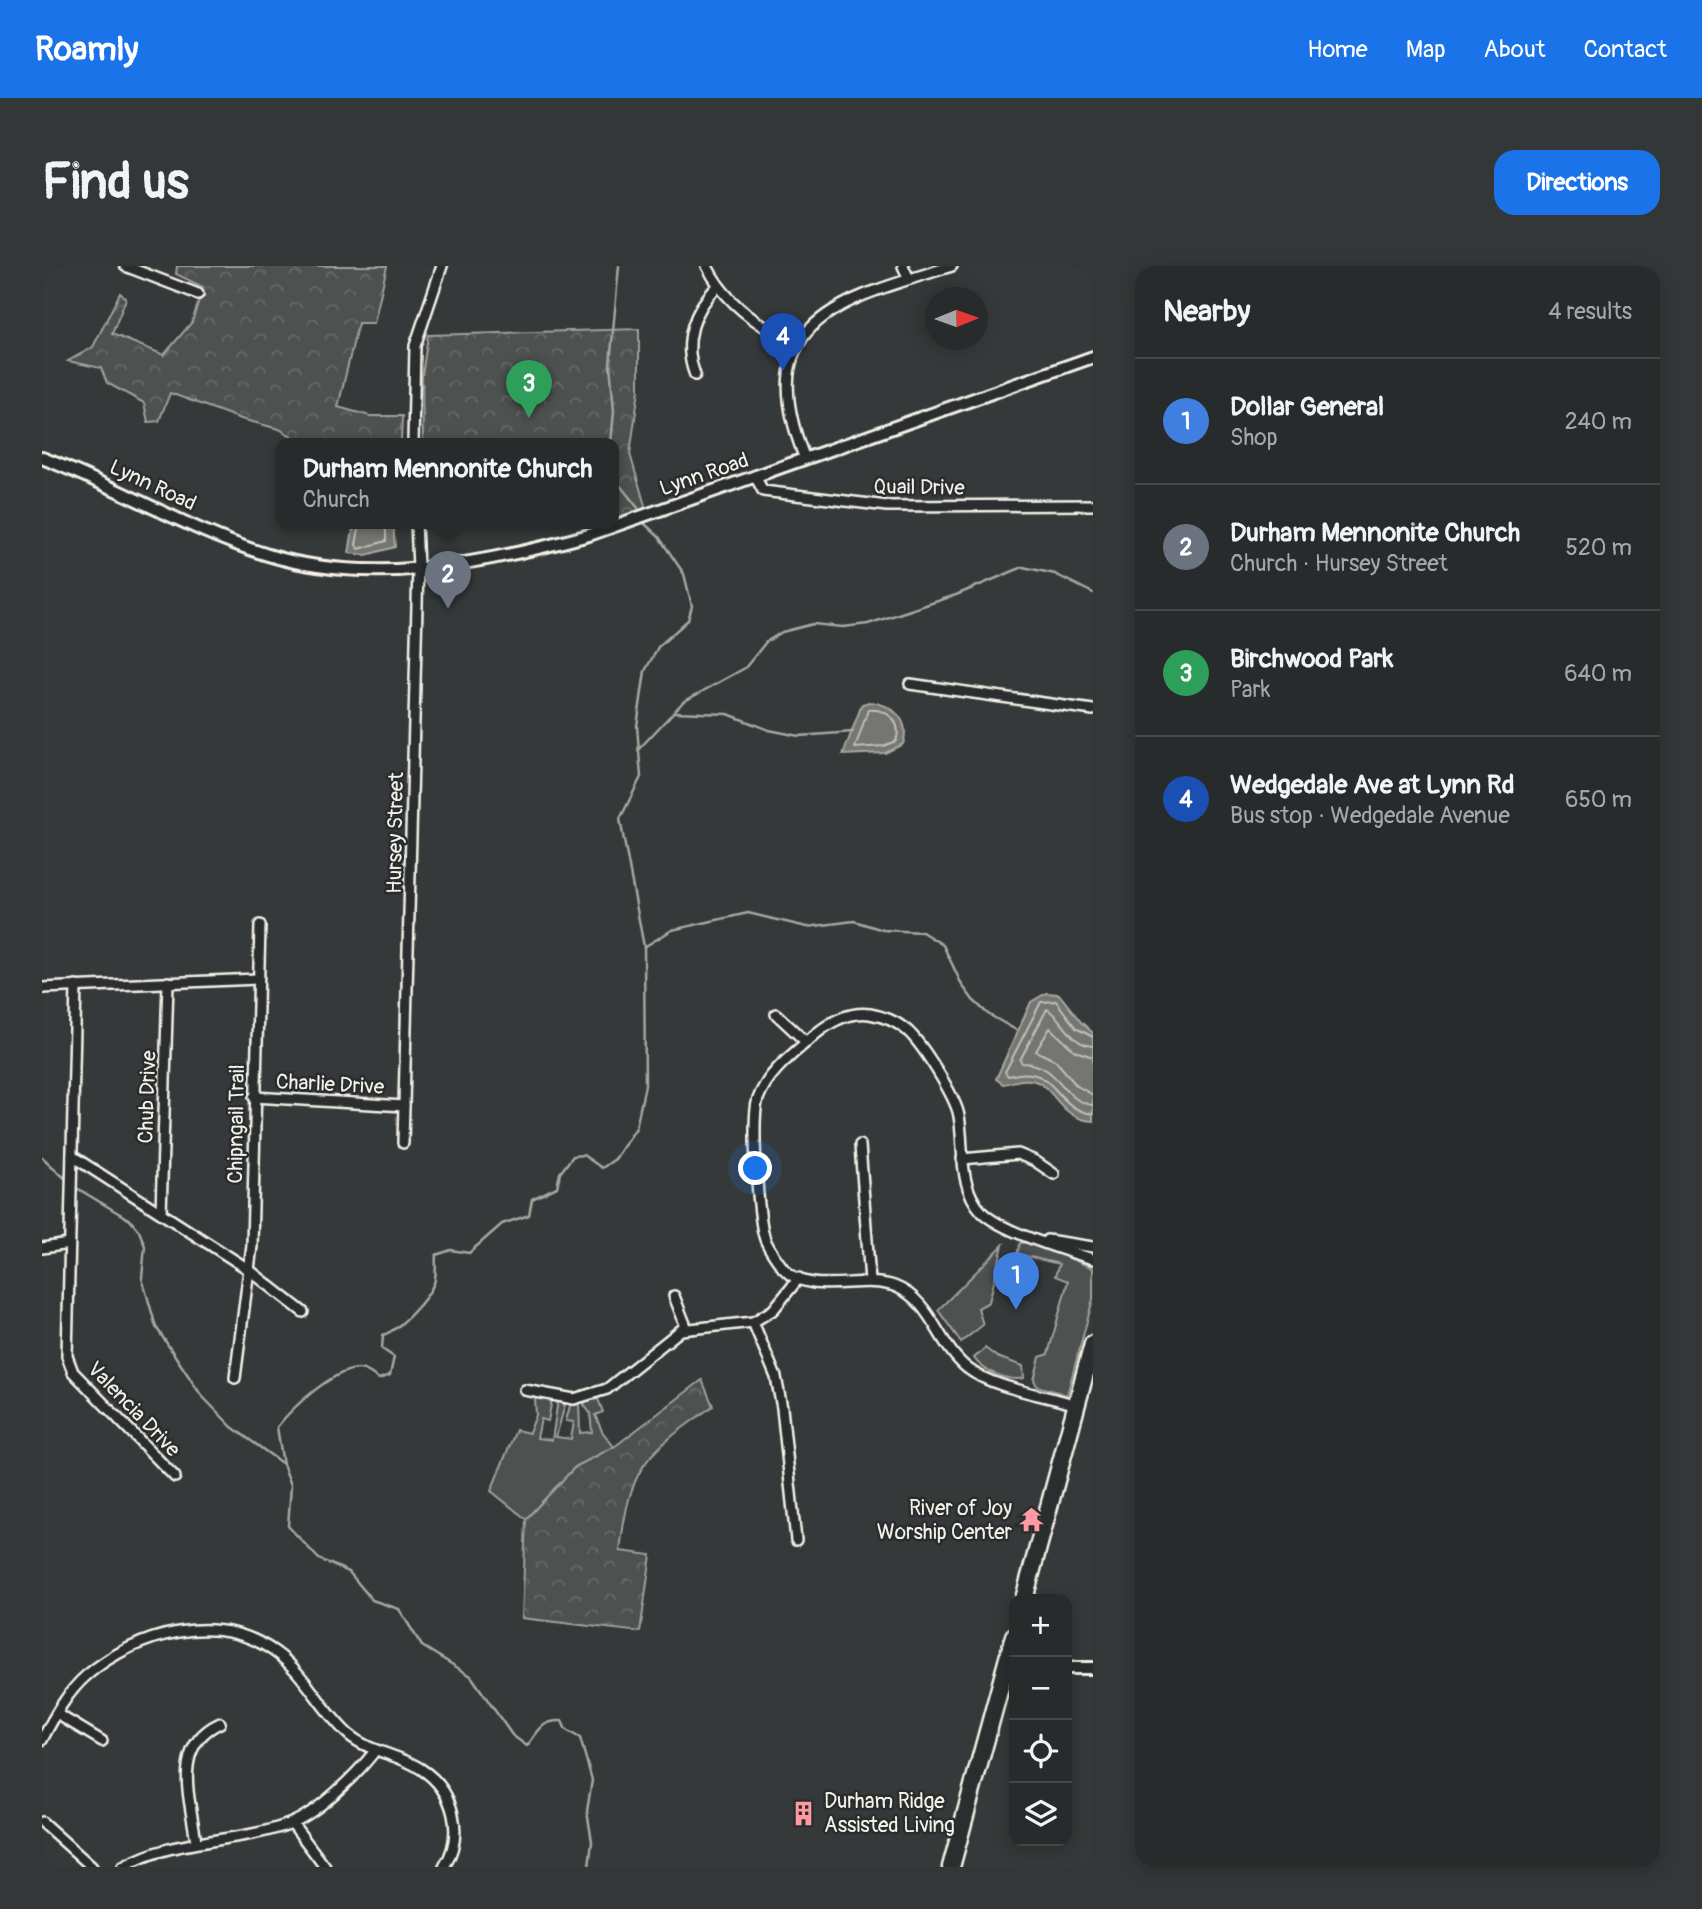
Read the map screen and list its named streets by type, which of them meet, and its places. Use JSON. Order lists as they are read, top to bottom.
{
  "streets": {
    "street": [
      "Lynn Road",
      "Quail Drive",
      "Hursey Street",
      "Charlie Drive",
      "Chub Drive",
      "Chipngail Trail",
      "Valencia Drive"
    ]
  },
  "crossings": [
    ["Lynn Road", "Quail Drive"],
    ["Lynn Road", "Hursey Street"],
    ["Hursey Street", "Charlie Drive"],
    ["Charlie Drive", "Chipngail Trail"]
  ],
  "places": {
    "temple": ["River of Joy Worship Center"],
    "building": ["Durham Ridge Assisted Living"]
  },
  "north": "right",
  "page": {
    "header": "Roamly",
    "nav": [
      "Home",
      "Map",
      "About",
      "Contact"
    ],
    "buttons": "Directions",
    "title": "Find us",
    "heading": ["Nearby", "4 results"],
    "pins": [
      "4",
      "3",
      "2",
      "1"
    ],
    "list": [
      {
        "mark": "1",
        "name": "Dollar General",
        "note": "Shop",
        "value": "240 m"
      },
      {
        "mark": "2",
        "name": "Durham Mennonite Church",
        "note": "Church · Hursey Street",
        "value": "520 m"
      },
      {
        "mark": "3",
        "name": "Birchwood Park",
        "note": "Park",
        "value": "640 m"
      },
      {
        "mark": "4",
        "name": "Wedgedale Ave at Lynn Rd",
        "note": "Bus stop · Wedgedale Avenue",
        "value": "650 m"
      }
    ],
    "popup": ["Durham Mennonite Church", "Church"],
    "map_buttons": ["+", "−"]
  }
}
